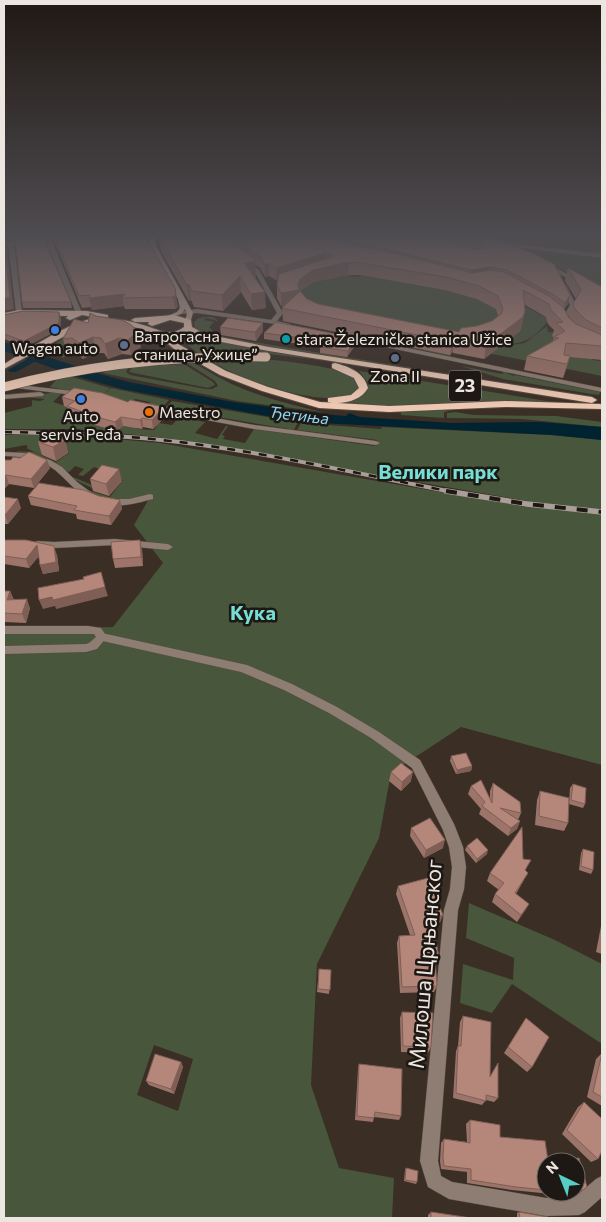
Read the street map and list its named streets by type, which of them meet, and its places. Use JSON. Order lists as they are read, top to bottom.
{
  "streets": {
    "main road": ["23"],
    "street": ["Милоша Црњанског"]
  },
  "districts": ["Велики парк", "Кука"],
  "water": ["Ђетиња"],
  "places": [
    "Wagen auto",
    "stara Železnička stanica Užice",
    "Ватрогасна станица „Ужице”",
    "Zona II",
    "Auto servis Peđa",
    "Maestro"
  ],
  "north": "top left"
}
